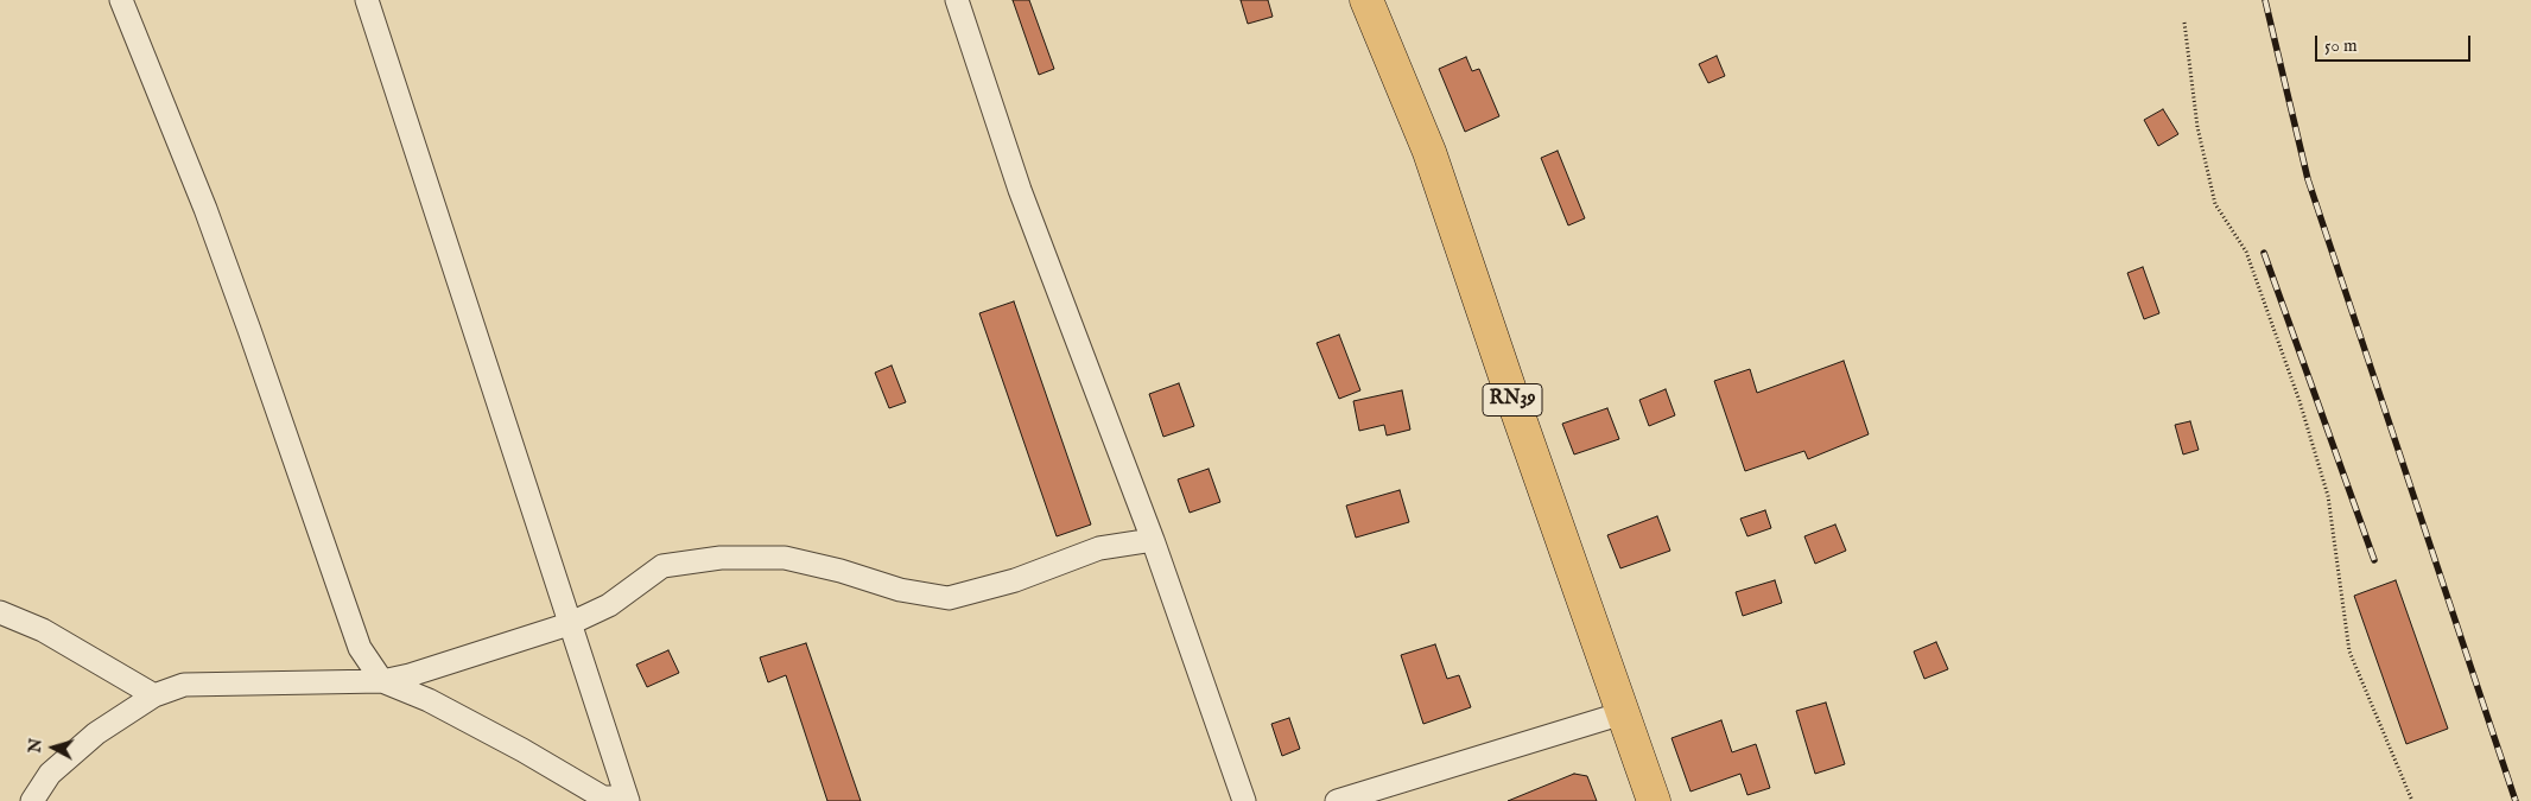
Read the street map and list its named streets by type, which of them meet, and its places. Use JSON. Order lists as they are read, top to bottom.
{
  "streets": {
    "highway": ["RN39"]
  },
  "scale_bar": "50 m",
  "north": "left"
}
